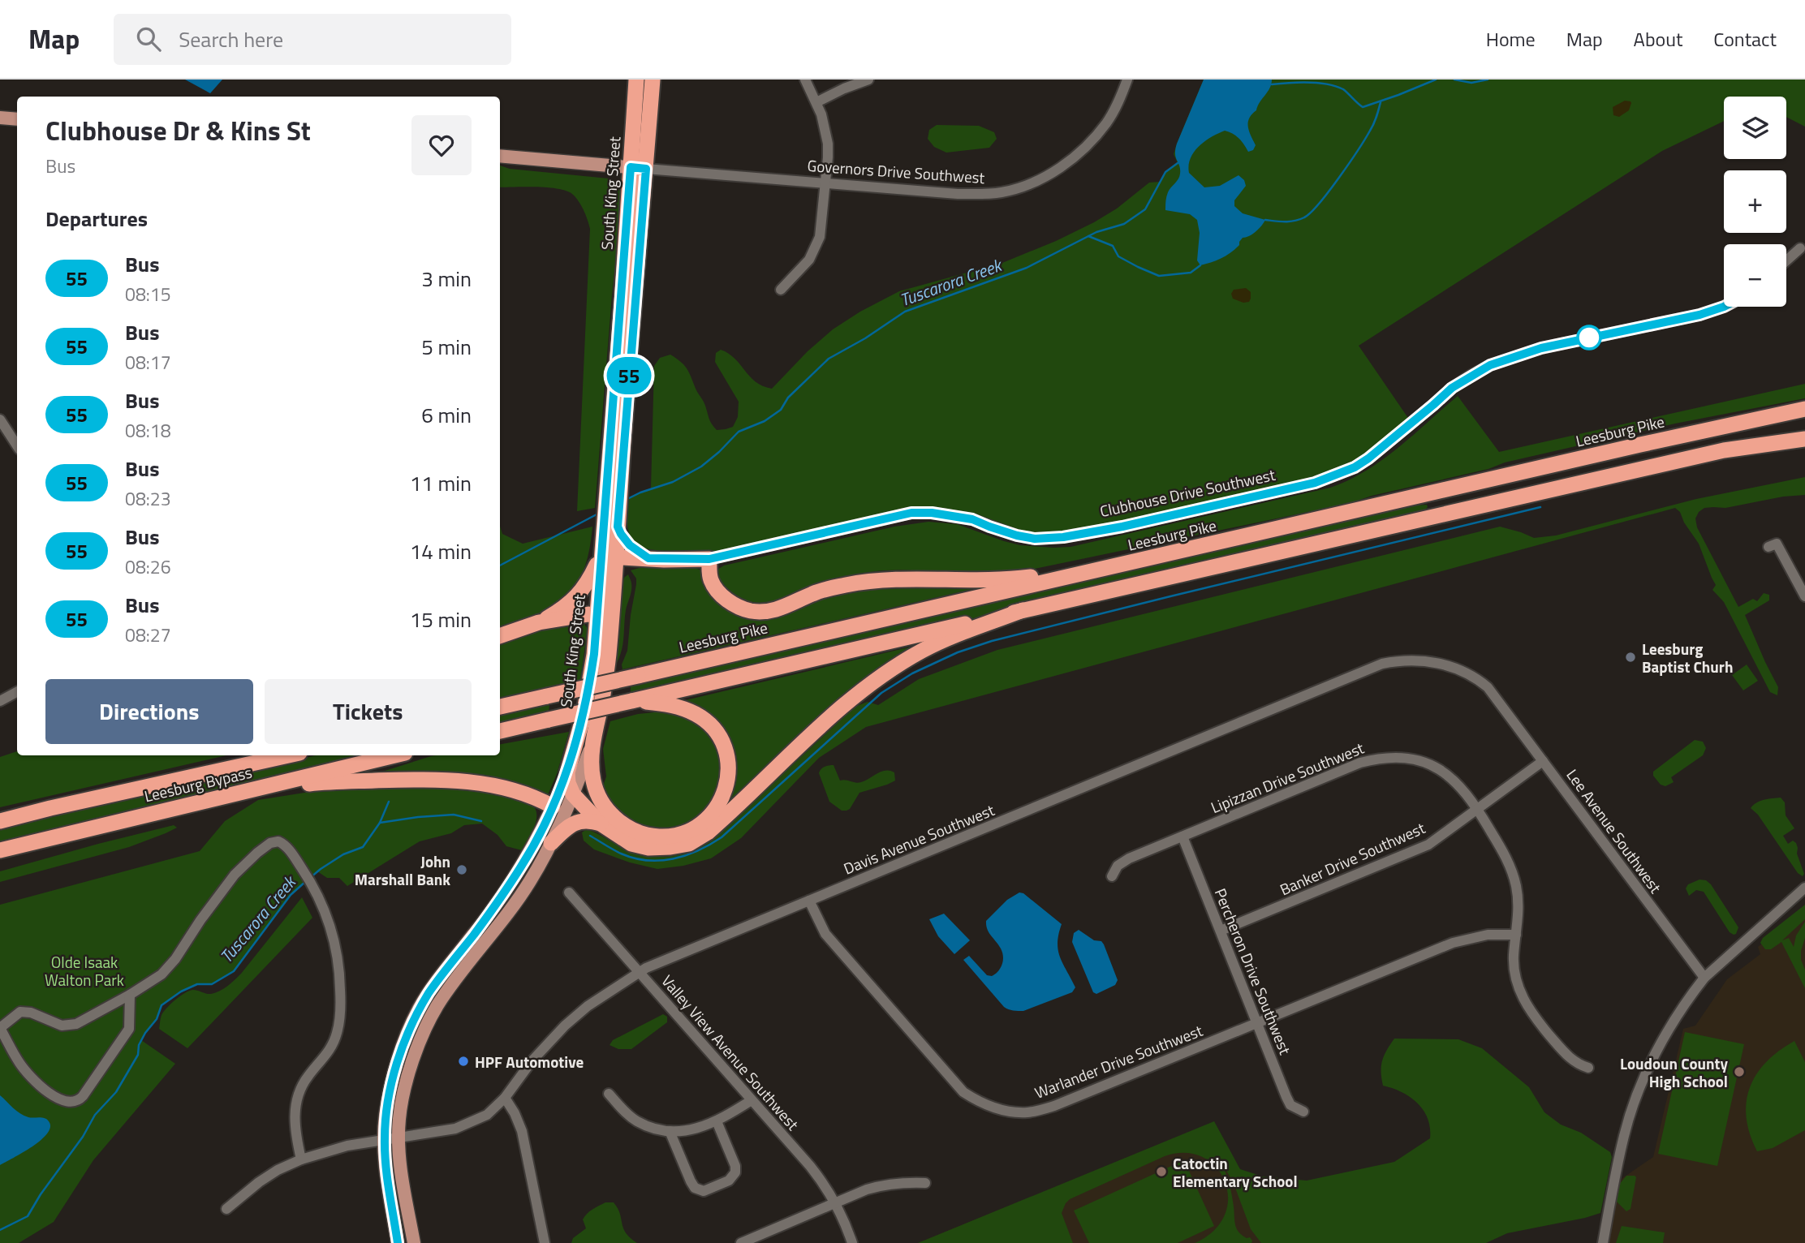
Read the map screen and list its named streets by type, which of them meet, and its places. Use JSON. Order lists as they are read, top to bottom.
{
  "streets": {
    "highway": [
      "South King Street",
      "Leesburg Pike",
      "Clubhouse Drive Southwest",
      "Leesburg Bypass"
    ],
    "street": [
      "Governors Drive Southwest",
      "Lipizzan Drive Southwest",
      "Lee Avenue Southwest",
      "Davis Avenue Southwest",
      "Banker Drive Southwest",
      "Percheron Drive Southwest",
      "Valley View Avenue Southwest",
      "Warlander Drive Southwest"
    ]
  },
  "crossings": [
    ["Governors Drive Southwest", "South King Street"],
    ["South King Street", "Clubhouse Drive Southwest"],
    ["South King Street", "Davis Avenue Southwest"],
    ["Lipizzan Drive Southwest", "Banker Drive Southwest"],
    ["Lipizzan Drive Southwest", "Percheron Drive Southwest"],
    ["Lipizzan Drive Southwest", "Warlander Drive Southwest"],
    ["Lee Avenue Southwest", "Davis Avenue Southwest"],
    ["Lee Avenue Southwest", "Banker Drive Southwest"],
    ["Davis Avenue Southwest", "Valley View Avenue Southwest"],
    ["Davis Avenue Southwest", "Warlander Drive Southwest"],
    ["Banker Drive Southwest", "Percheron Drive Southwest"],
    ["Percheron Drive Southwest", "Warlander Drive Southwest"]
  ],
  "water": ["Tuscarora Creek"],
  "parks": ["Olde Isaak Walton Park"],
  "places": [
    "Leesburg Baptist Churh",
    "John Marshall Bank",
    "HPF Automotive",
    "Loudoun County High School",
    "Catoctin Elementary School"
  ],
  "lines": ["bus line 55"],
  "page": {
    "header": "Map",
    "search": "Search here",
    "nav": [
      "Home",
      "Map",
      "About",
      "Contact"
    ],
    "on_map": "55",
    "map_buttons": ["+", "−"],
    "heading": [
      ["Clubhouse Dr & Kins St", "Bus"],
      "Departures"
    ],
    "list": [
      {
        "mark": "55",
        "name": "Bus",
        "note": "08:15",
        "value": "3 min"
      },
      {
        "mark": "55",
        "name": "Bus",
        "note": "08:17",
        "value": "5 min"
      },
      {
        "mark": "55",
        "name": "Bus",
        "note": "08:18",
        "value": "6 min"
      },
      {
        "mark": "55",
        "name": "Bus",
        "note": "08:23",
        "value": "11 min"
      },
      {
        "mark": "55",
        "name": "Bus",
        "note": "08:26",
        "value": "14 min"
      },
      {
        "mark": "55",
        "name": "Bus",
        "note": "08:27",
        "value": "15 min"
      }
    ],
    "buttons": ["Directions", "Tickets"]
  }
}
